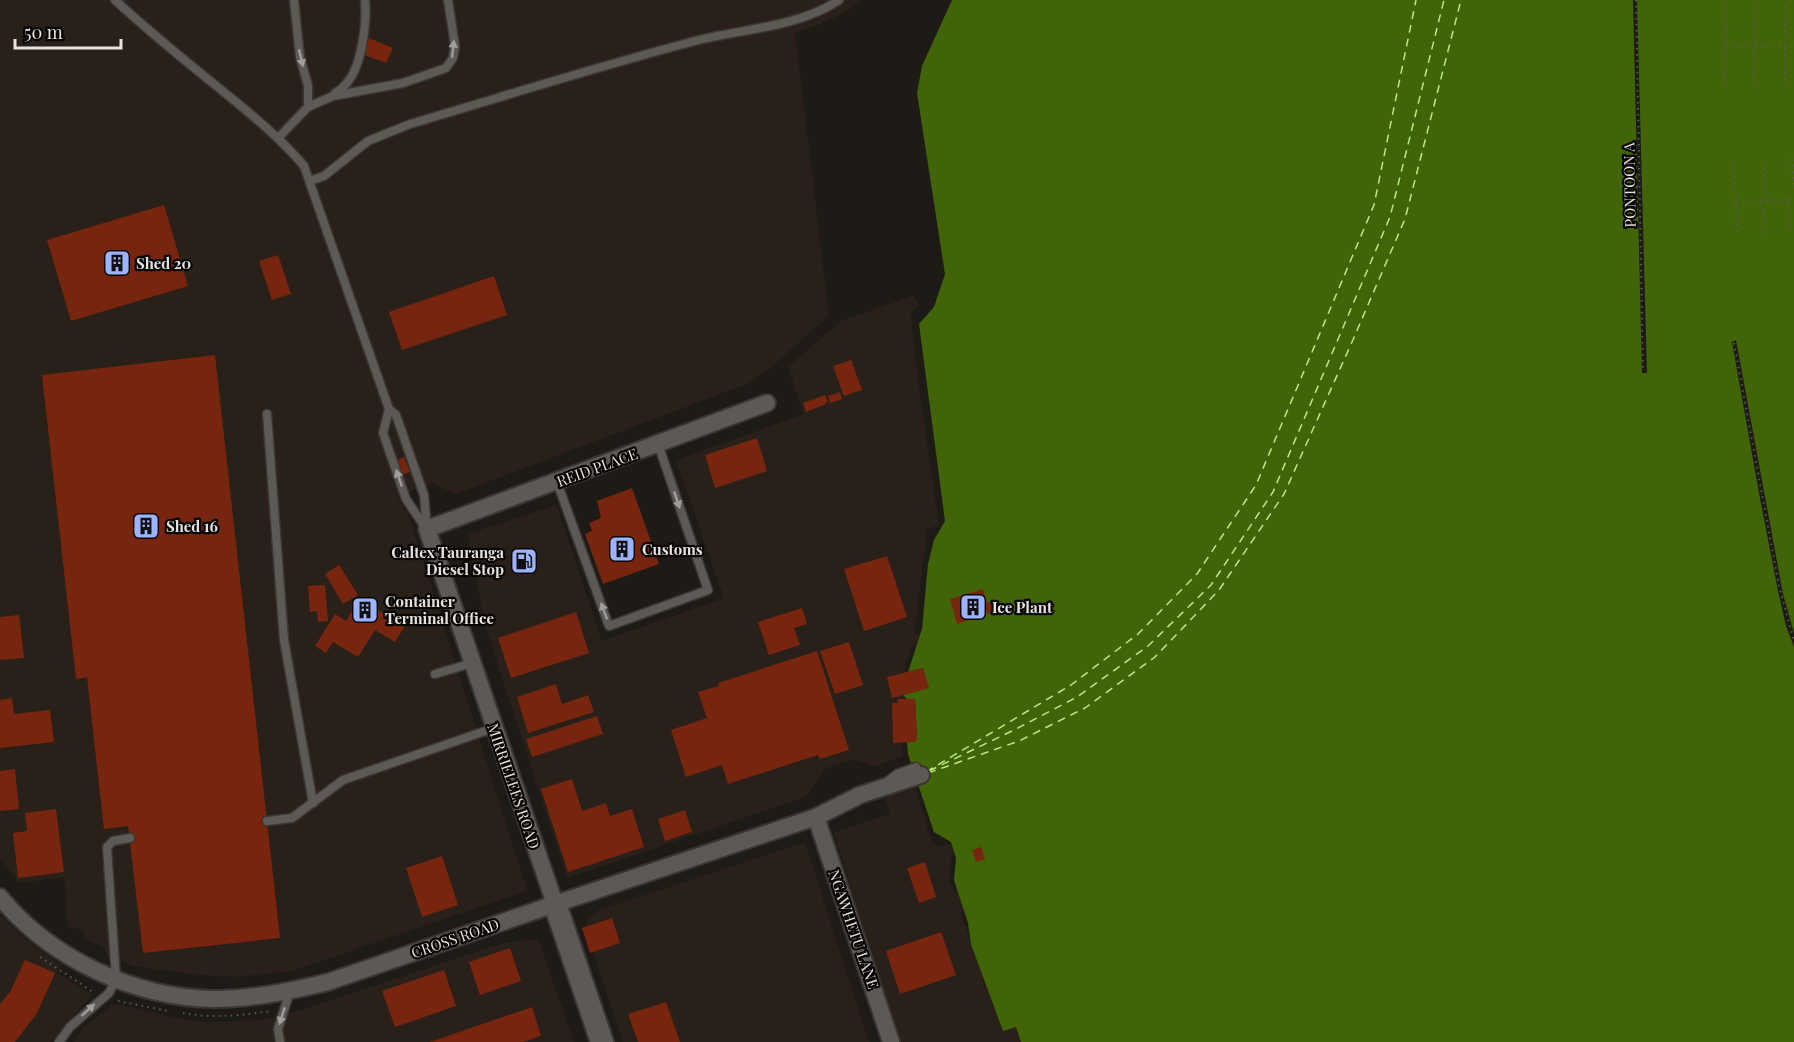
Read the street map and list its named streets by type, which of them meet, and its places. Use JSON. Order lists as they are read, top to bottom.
{
  "streets": {
    "main road": ["MIRRIELEES ROAD"],
    "street": ["REID PLACE", "NGAWHETU LANE", "CROSS ROAD"],
    "path": ["PONTOON A"]
  },
  "crossings": [
    ["REID PLACE", "MIRRIELEES ROAD"],
    ["MIRRIELEES ROAD", "CROSS ROAD"],
    ["NGAWHETU LANE", "CROSS ROAD"]
  ],
  "places": {
    "building": [
      "Shed 20",
      "Shed 16",
      "Customs",
      "Ice Plant",
      "Container Terminal Office"
    ],
    "fuel station": ["Caltex Tauranga Diesel Stop"]
  },
  "scale_bar": "50 m"
}
